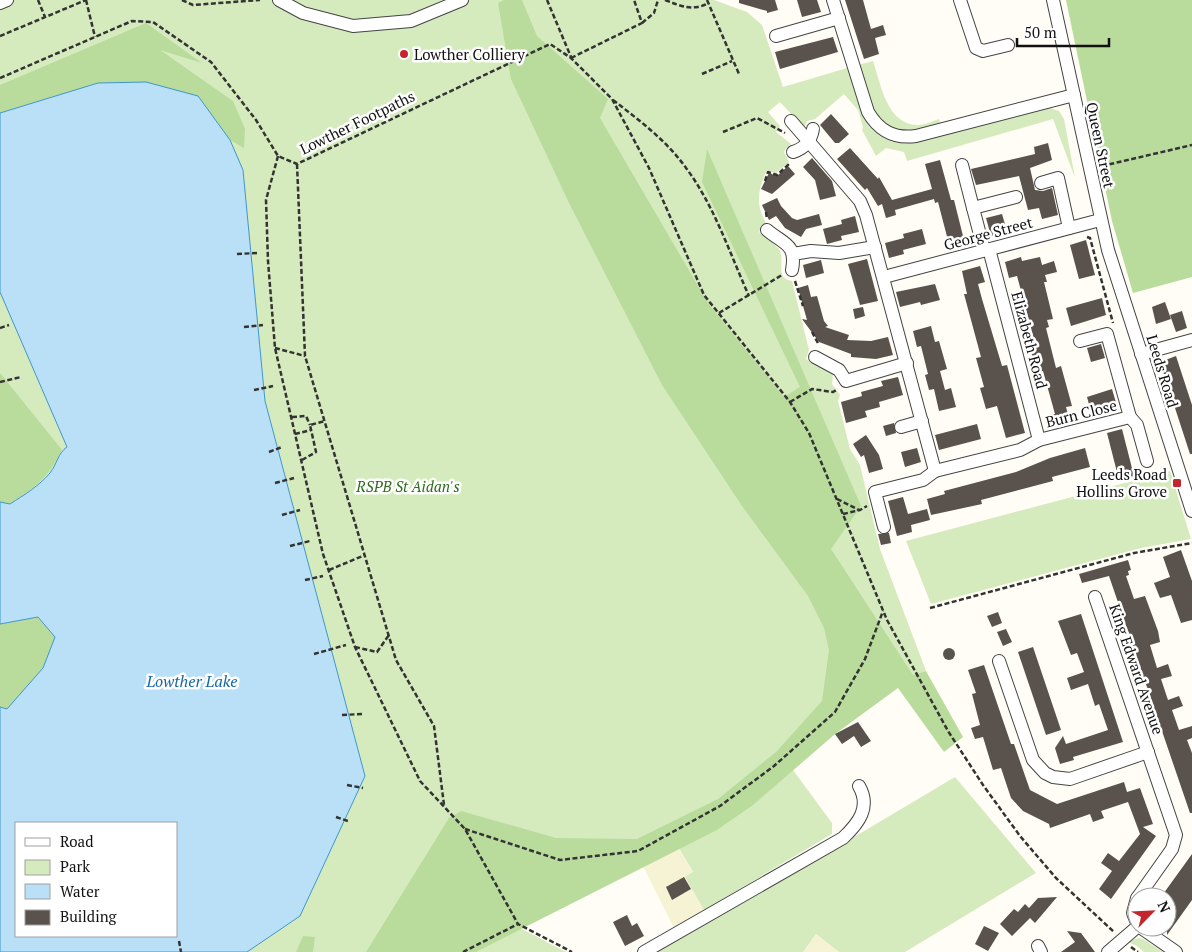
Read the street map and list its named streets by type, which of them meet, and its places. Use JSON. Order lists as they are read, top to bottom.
{
  "streets": {
    "street": [
      "Queen Street",
      "George Street",
      "Elizabeth Road",
      "Leeds Road",
      "Burn Close",
      "King Edward Avenue"
    ],
    "path": ["Lowther Footpaths"]
  },
  "crossings": [
    ["Queen Street", "George Street"],
    ["Queen Street", "Leeds Road"],
    ["George Street", "Elizabeth Road"],
    ["Elizabeth Road", "Burn Close"]
  ],
  "water": ["Lowther Lake"],
  "parks": ["RSPB St Aidan's"],
  "places": {
    "other": ["Lowther Colliery"],
    "transit": ["Leeds Road Hollins Grove"]
  },
  "legend": [
    "Road",
    "Park",
    "Water",
    "Building"
  ],
  "scale_bar": "50 m",
  "north": "top right"
}
